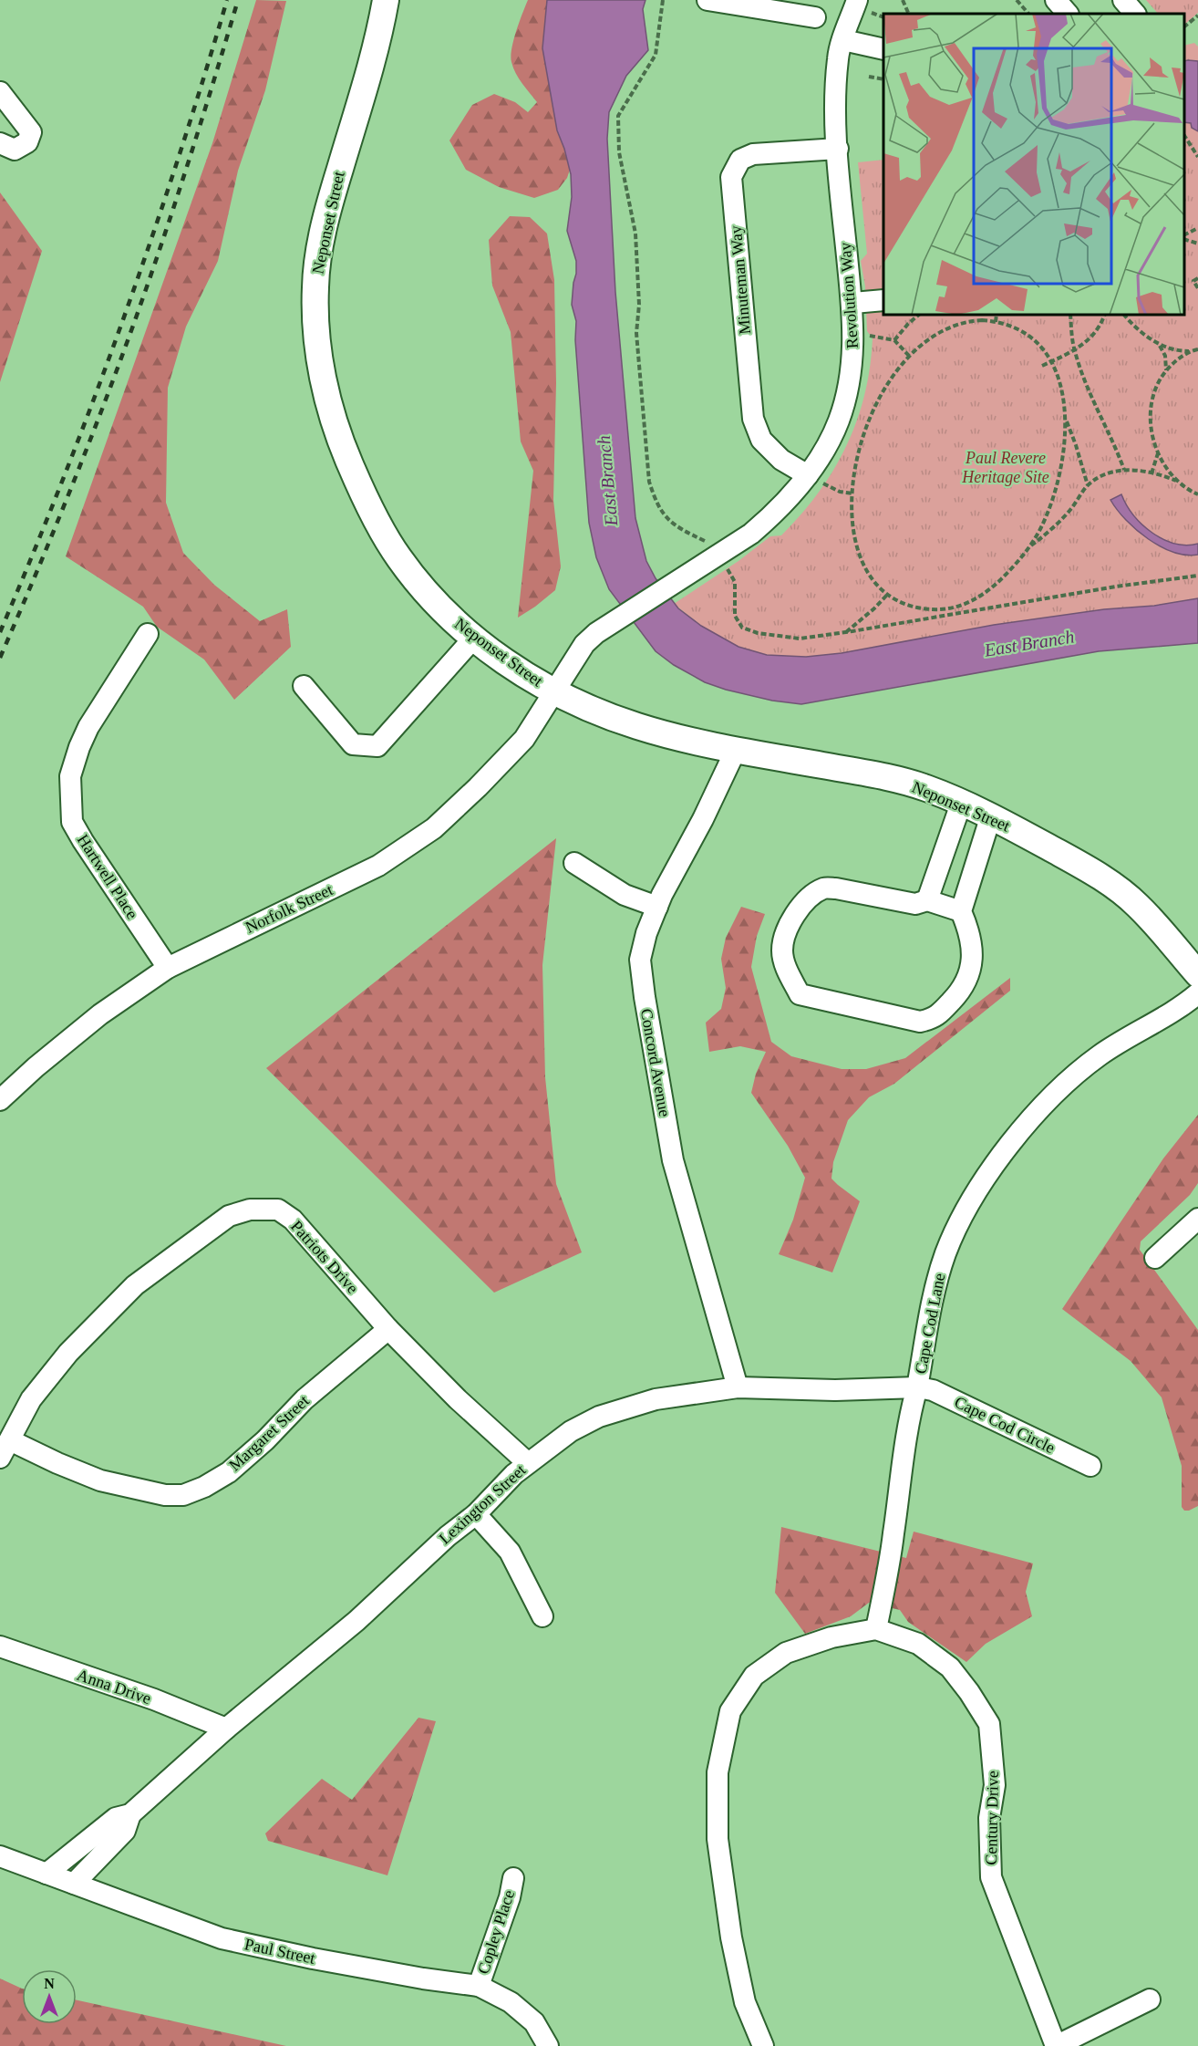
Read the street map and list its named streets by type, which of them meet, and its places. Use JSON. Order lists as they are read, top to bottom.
{
  "streets": {
    "main road": ["Neponset Street"],
    "street": [
      "Minuteman Way",
      "Revolution Way",
      "Hartwell Place",
      "Norfolk Street",
      "Concord Avenue",
      "Patriots Drive",
      "Cape Cod Lane",
      "Cape Cod Circle",
      "Margaret Street",
      "Lexington Street",
      "Anna Drive",
      "Century Drive",
      "Copley Place",
      "Paul Street"
    ]
  },
  "crossings": [
    ["Neponset Street", "Revolution Way"],
    ["Neponset Street", "Norfolk Street"],
    ["Neponset Street", "Concord Avenue"],
    ["Minuteman Way", "Revolution Way"],
    ["Revolution Way", "Norfolk Street"],
    ["Hartwell Place", "Norfolk Street"],
    ["Concord Avenue", "Lexington Street"],
    ["Patriots Drive", "Margaret Street"],
    ["Patriots Drive", "Lexington Street"],
    ["Cape Cod Lane", "Cape Cod Circle"],
    ["Cape Cod Lane", "Lexington Street"],
    ["Cape Cod Lane", "Century Drive"],
    ["Cape Cod Circle", "Lexington Street"],
    ["Lexington Street", "Anna Drive"],
    ["Lexington Street", "Paul Street"],
    ["Copley Place", "Paul Street"]
  ],
  "water": ["East Branch"],
  "parks": ["Paul Revere Heritage Site"],
  "north": "top"
}
